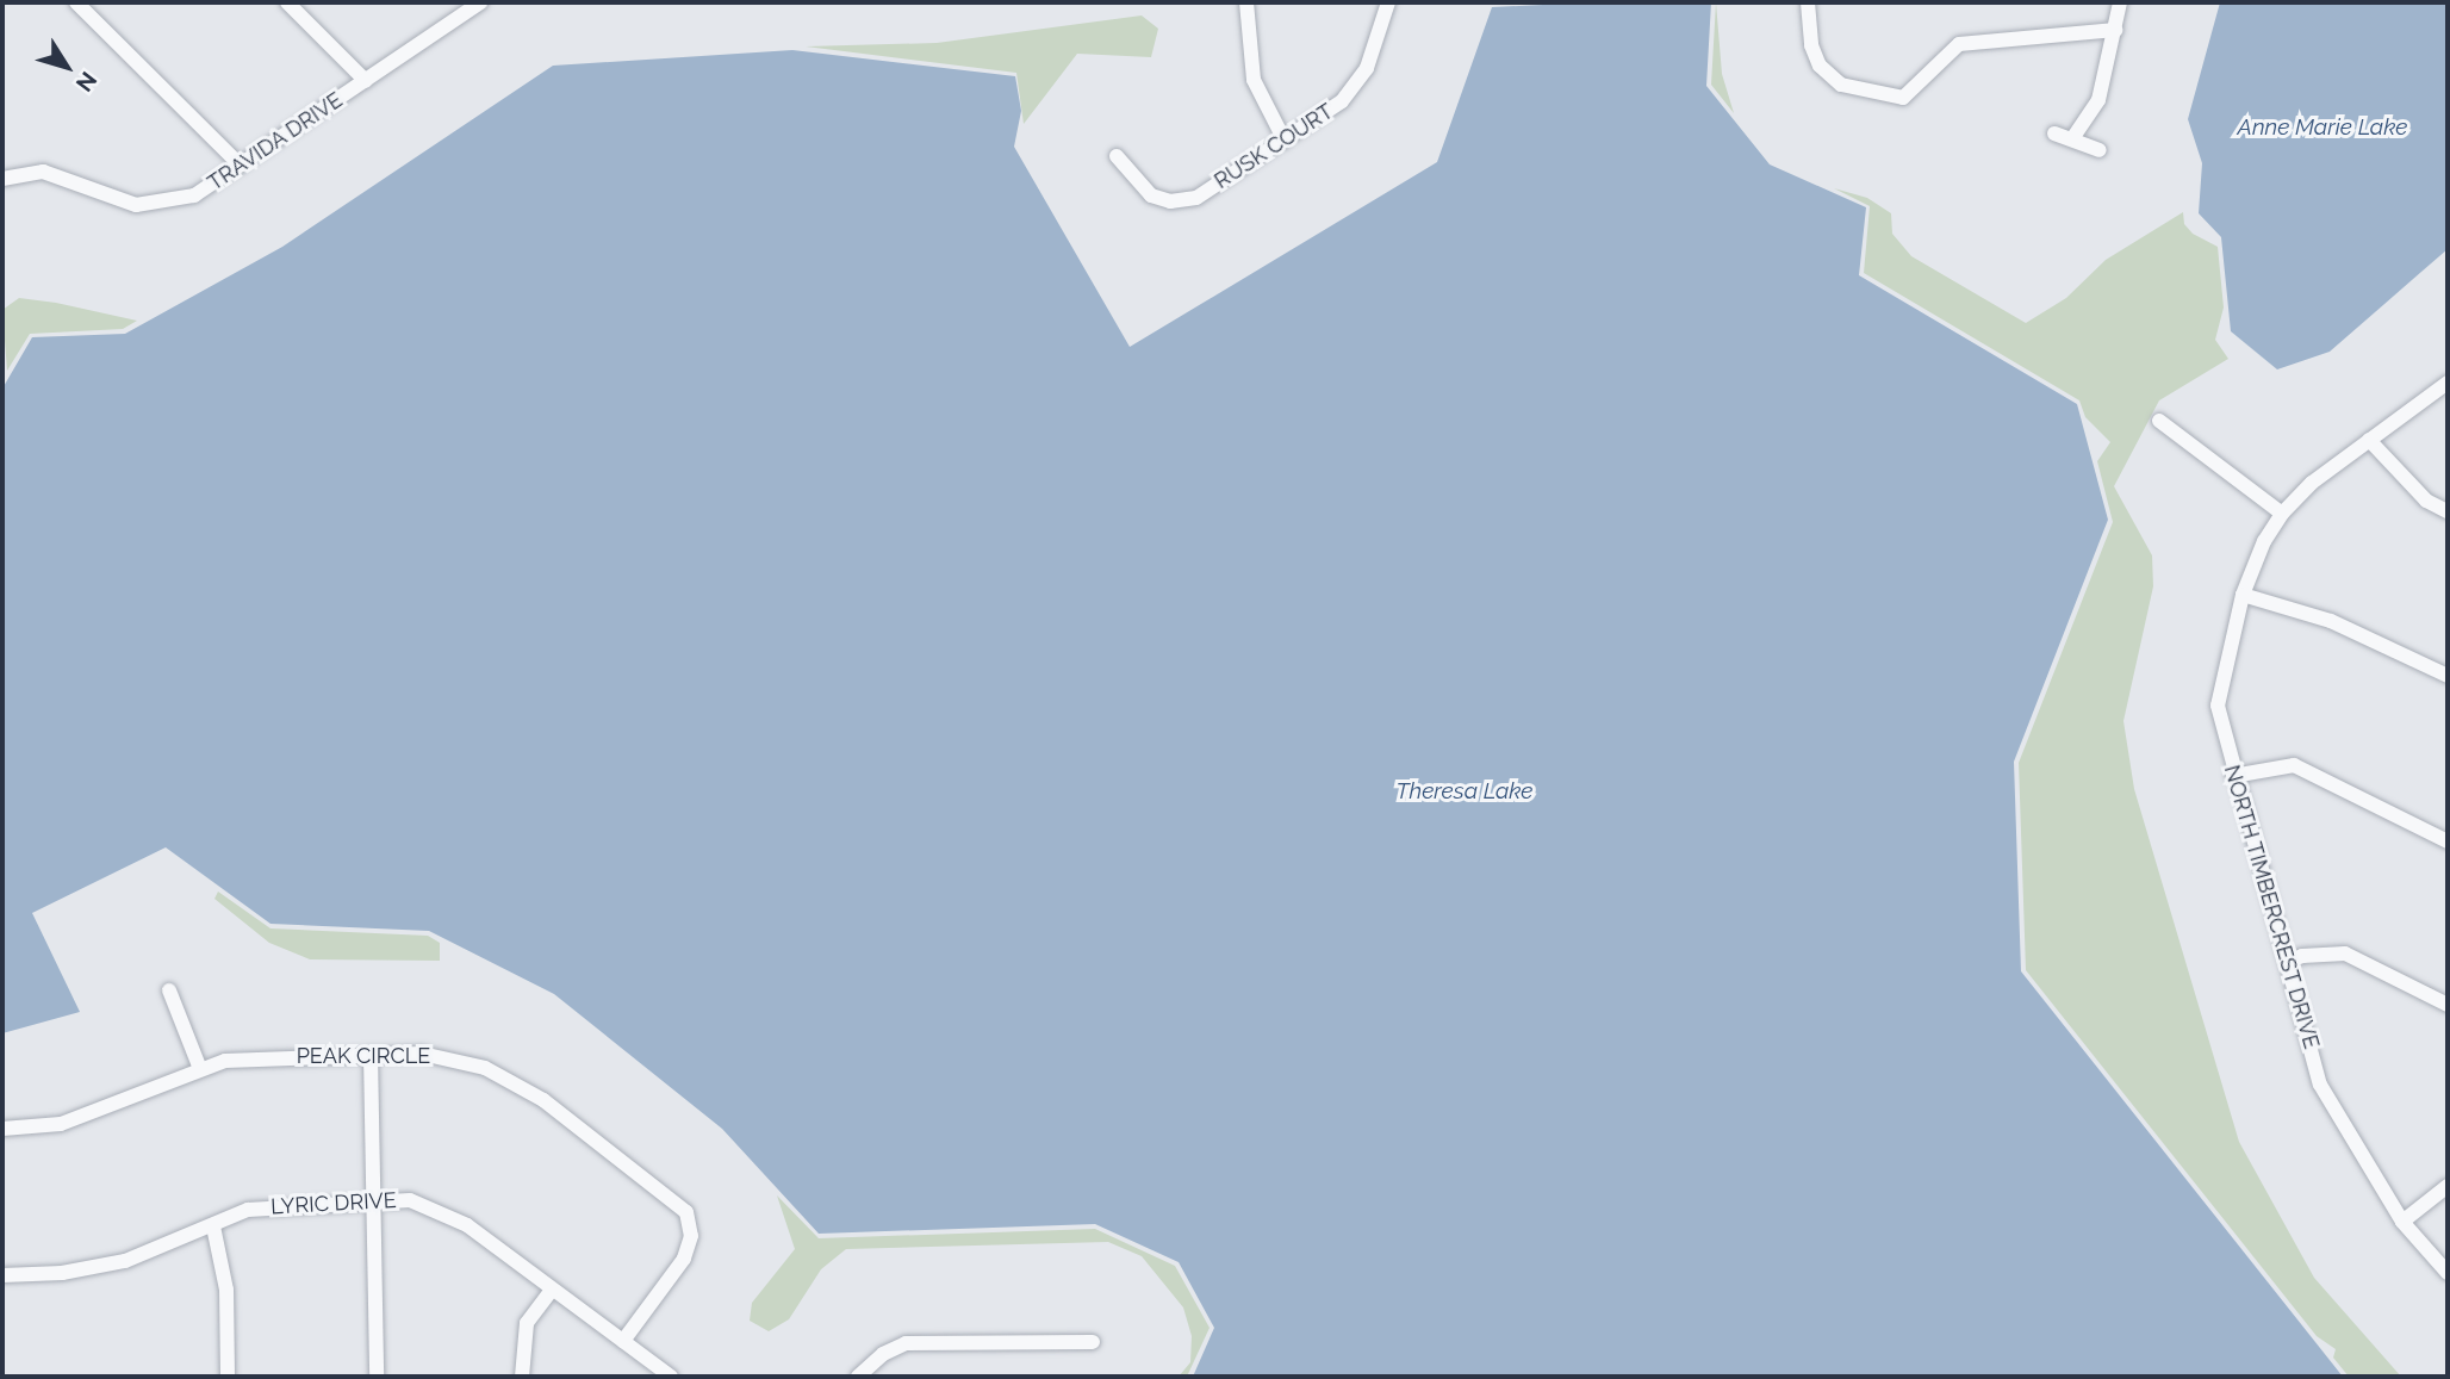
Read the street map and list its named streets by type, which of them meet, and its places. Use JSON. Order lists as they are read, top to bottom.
{
  "streets": {
    "street": [
      "TRAVIDA DRIVE",
      "RUSK COURT",
      "NORTH TIMBERCREST DRIVE",
      "PEAK CIRCLE",
      "LYRIC DRIVE"
    ]
  },
  "crossings": [
    ["PEAK CIRCLE", "LYRIC DRIVE"]
  ],
  "water": ["Anne Marie Lake", "Theresa Lake"],
  "north": "bottom right"
}
